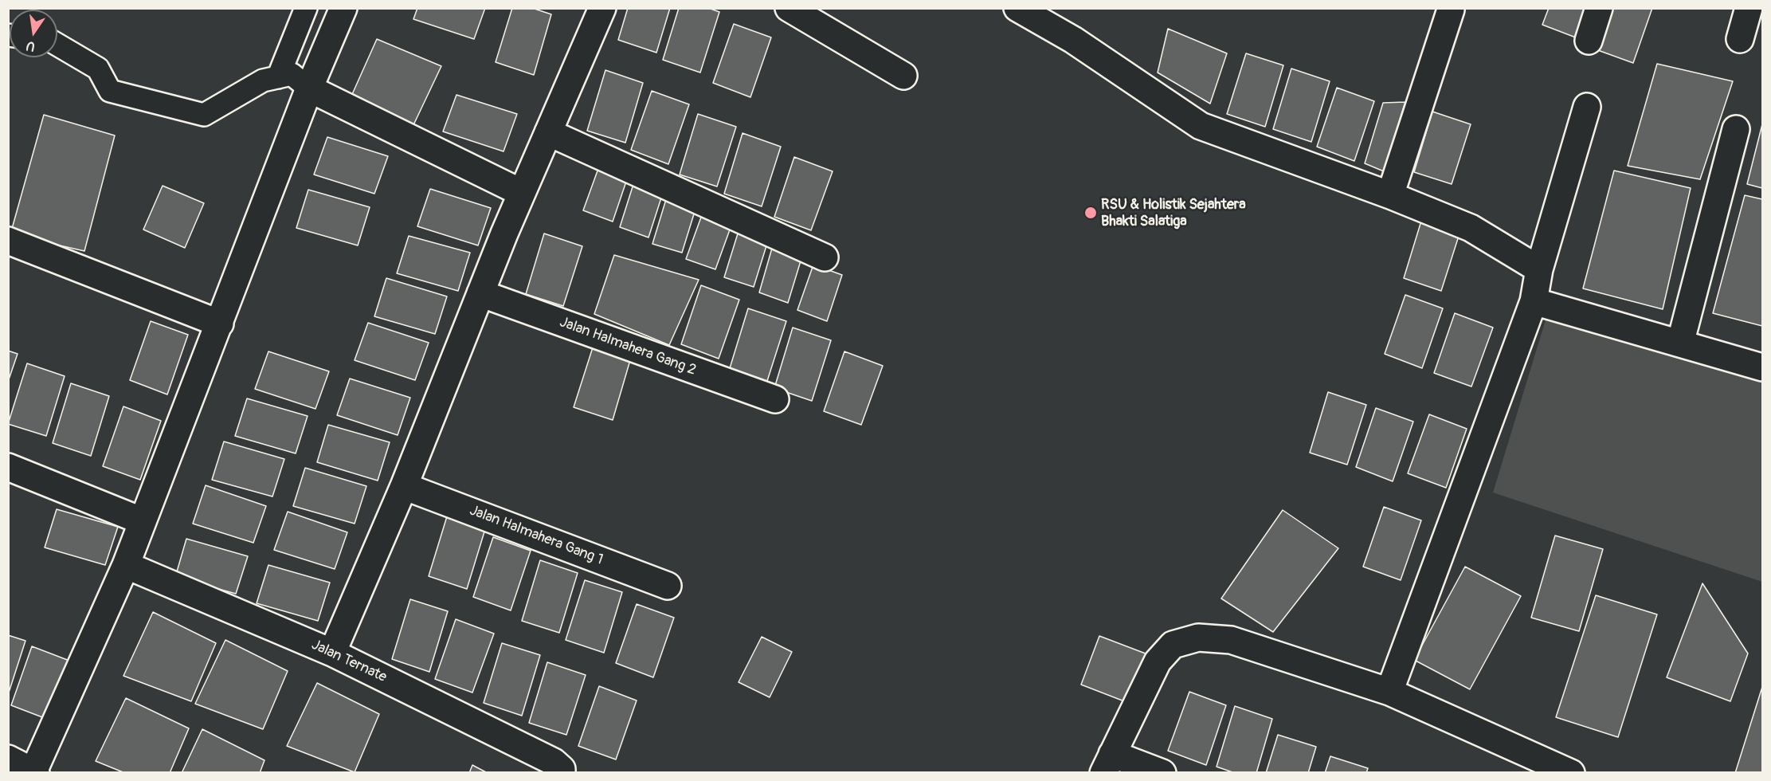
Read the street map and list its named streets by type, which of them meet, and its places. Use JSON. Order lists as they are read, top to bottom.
{
  "streets": {
    "street": ["Jalan Halmahera Gang 2", "Jalan Halmahera Gang 1", "Jalan Ternate"]
  },
  "places": ["RSU & Holistik Sejahtera Bhakti Salatiga"],
  "north": "bottom"
}
